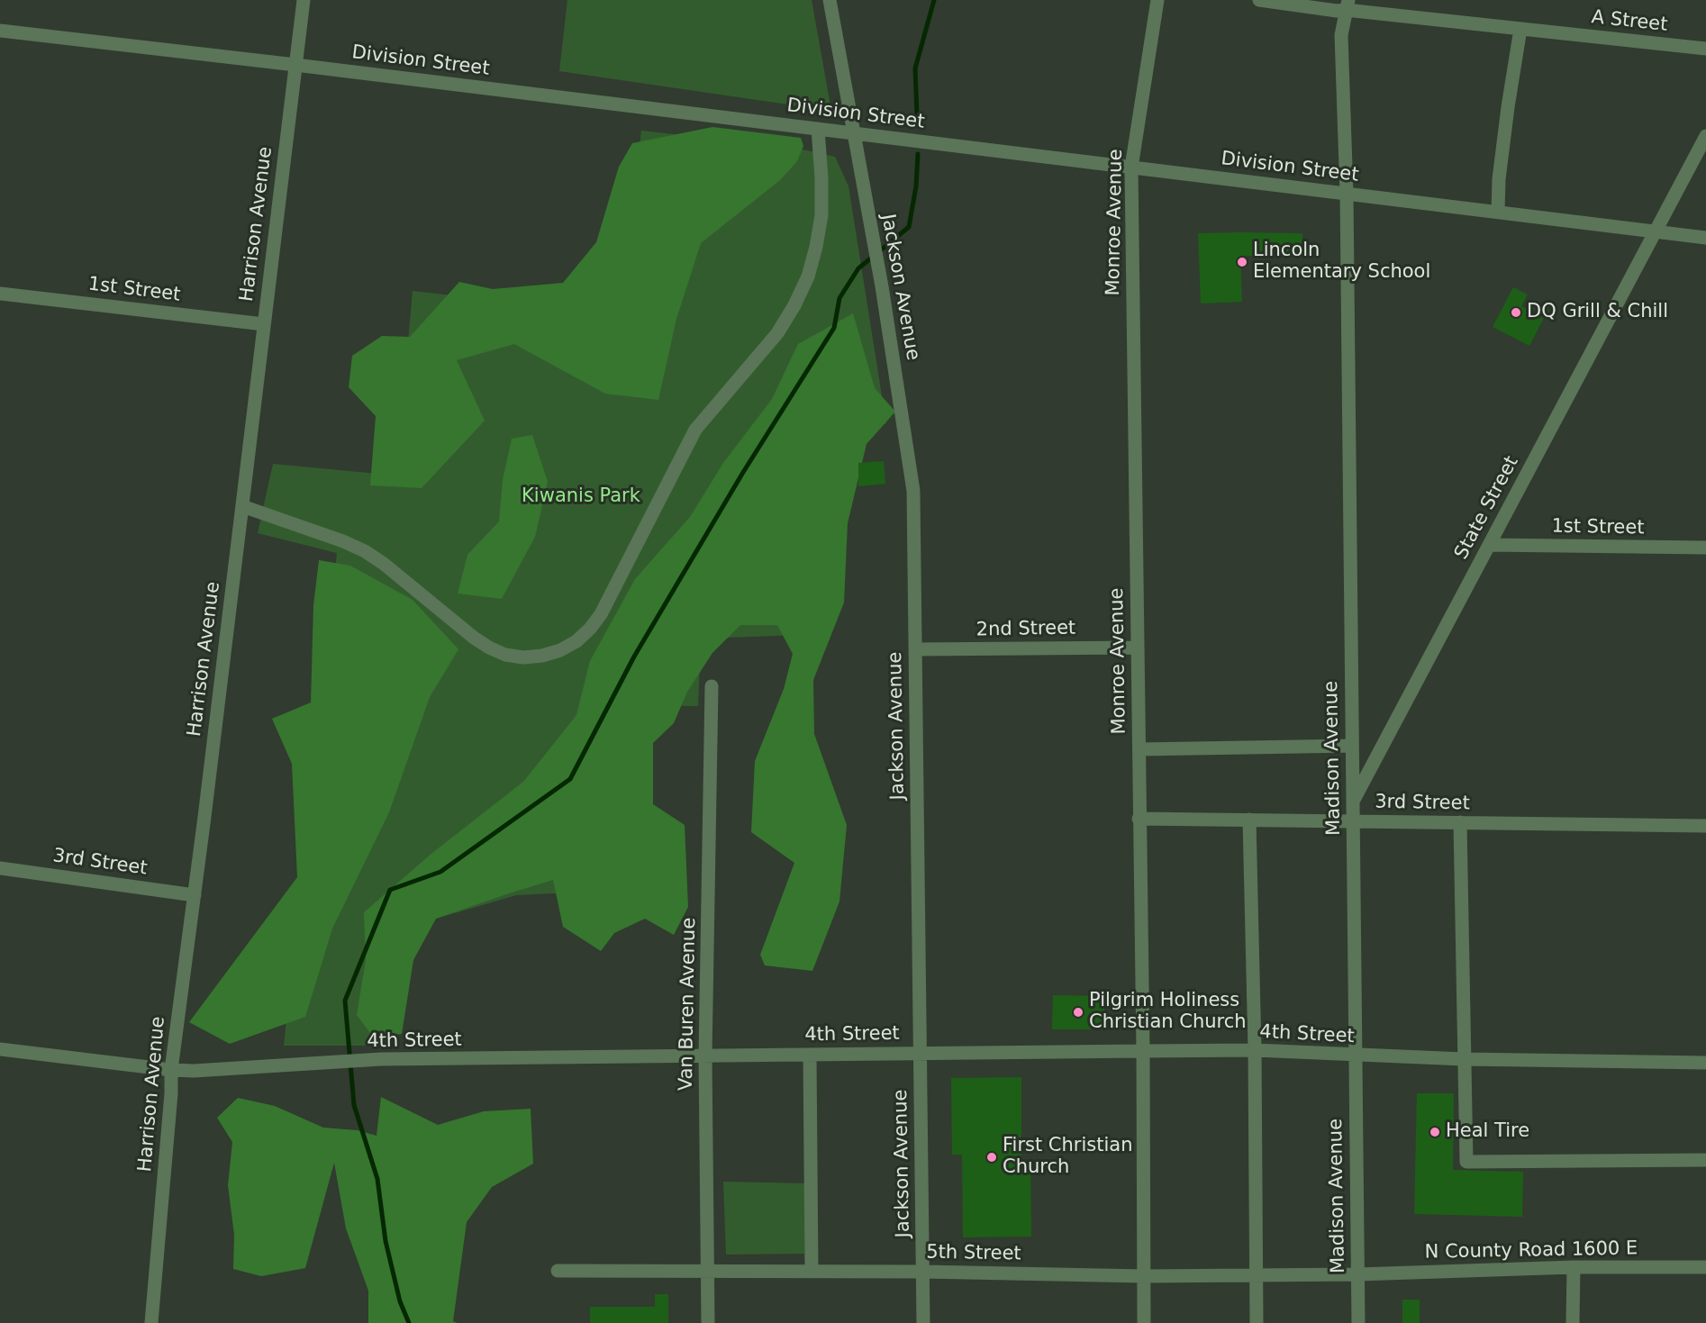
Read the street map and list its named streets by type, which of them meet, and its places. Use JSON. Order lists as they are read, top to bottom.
{
  "streets": {
    "street": [
      "A Street",
      "Division Street",
      "Monroe Avenue",
      "Harrison Avenue",
      "Jackson Avenue",
      "1st Street",
      "State Street",
      "2nd Street",
      "Madison Avenue",
      "3rd Street",
      "Van Buren Avenue",
      "4th Street",
      "N County Road 1600 E",
      "5th Street"
    ]
  },
  "crossings": [
    ["A Street", "Madison Avenue"],
    ["Division Street", "Monroe Avenue"],
    ["Division Street", "Harrison Avenue"],
    ["Division Street", "Jackson Avenue"],
    ["Division Street", "State Street"],
    ["Division Street", "Madison Avenue"],
    ["Monroe Avenue", "2nd Street"],
    ["Monroe Avenue", "3rd Street"],
    ["Monroe Avenue", "4th Street"],
    ["Monroe Avenue", "5th Street"],
    ["Harrison Avenue", "1st Street"],
    ["Harrison Avenue", "3rd Street"],
    ["Harrison Avenue", "4th Street"],
    ["Jackson Avenue", "2nd Street"],
    ["Jackson Avenue", "4th Street"],
    ["Jackson Avenue", "5th Street"],
    ["1st Street", "State Street"],
    ["State Street", "Madison Avenue"],
    ["Madison Avenue", "3rd Street"],
    ["Madison Avenue", "4th Street"],
    ["Madison Avenue", "N County Road 1600 E"],
    ["Madison Avenue", "5th Street"],
    ["Van Buren Avenue", "4th Street"],
    ["Van Buren Avenue", "5th Street"],
    ["N County Road 1600 E", "5th Street"]
  ],
  "parks": ["Kiwanis Park"],
  "places": [
    "Lincoln Elementary School",
    "DQ Grill & Chill",
    "Pilgrim Holiness Christian Church",
    "Heal Tire",
    "First Christian Church"
  ]
}
